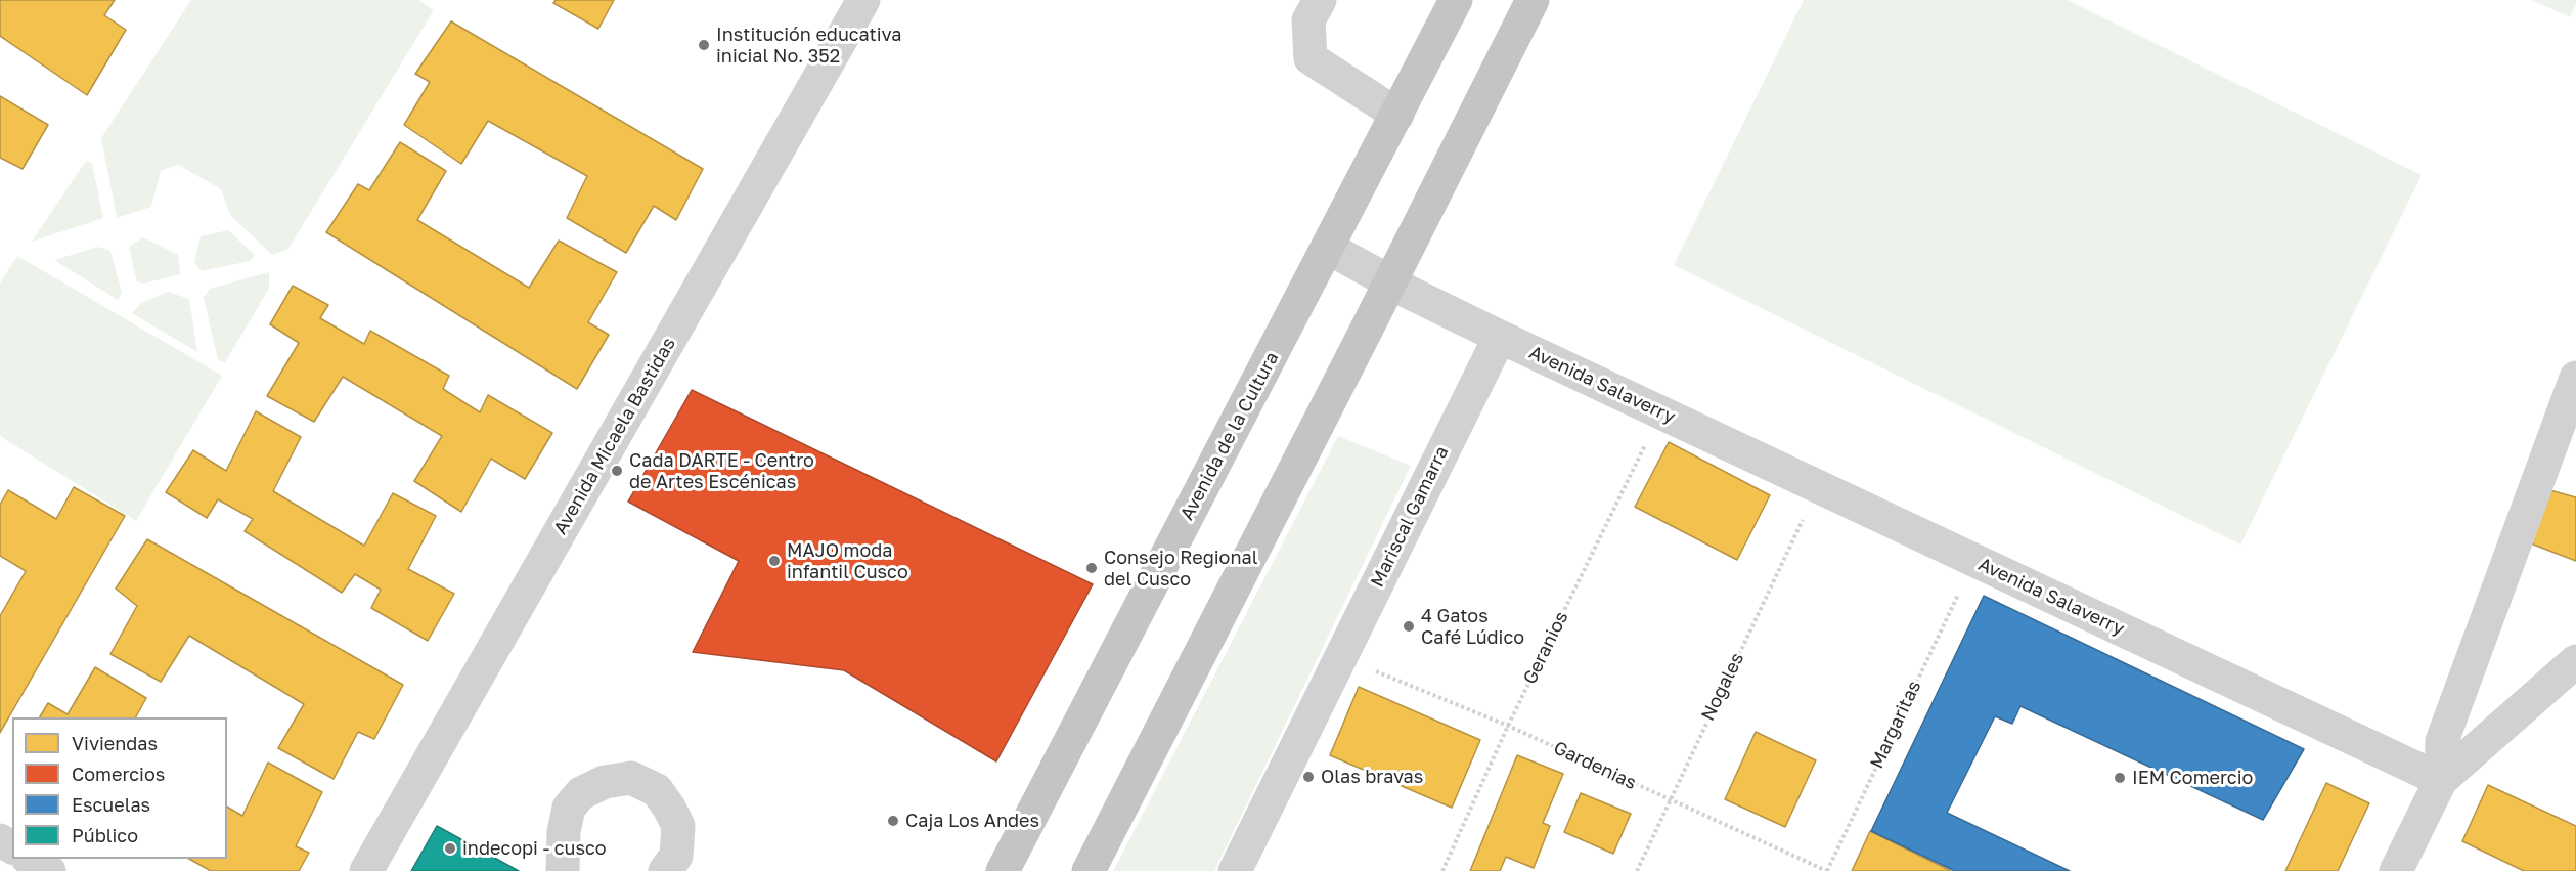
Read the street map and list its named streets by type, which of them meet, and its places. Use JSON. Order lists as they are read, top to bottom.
{
  "streets": {
    "main road": ["Avenida de la Cultura"],
    "street": ["Avenida Salaverry", "Avenida Micaela Bastidas", "Mariscal Gamarra"],
    "path": [
      "Geranios",
      "Nogales",
      "Margaritas",
      "Gardenias"
    ]
  },
  "crossings": [
    ["Avenida Salaverry", "Mariscal Gamarra"],
    ["Geranios", "Gardenias"],
    ["Nogales", "Gardenias"],
    ["Margaritas", "Gardenias"]
  ],
  "places": [
    "Institución educativa inicial No. 352",
    "Cada DARTE - Centro de Artes Escénicas",
    "MAJO moda infantil Cusco",
    "Consejo Regional del Cusco",
    "4 Gatos Café Lúdico",
    "Olas bravas",
    "IEM Comercio",
    "Caja Los Andes",
    "indecopi - cusco"
  ],
  "legend": [
    "Viviendas",
    "Comercios",
    "Escuelas",
    "Público"
  ]
}
